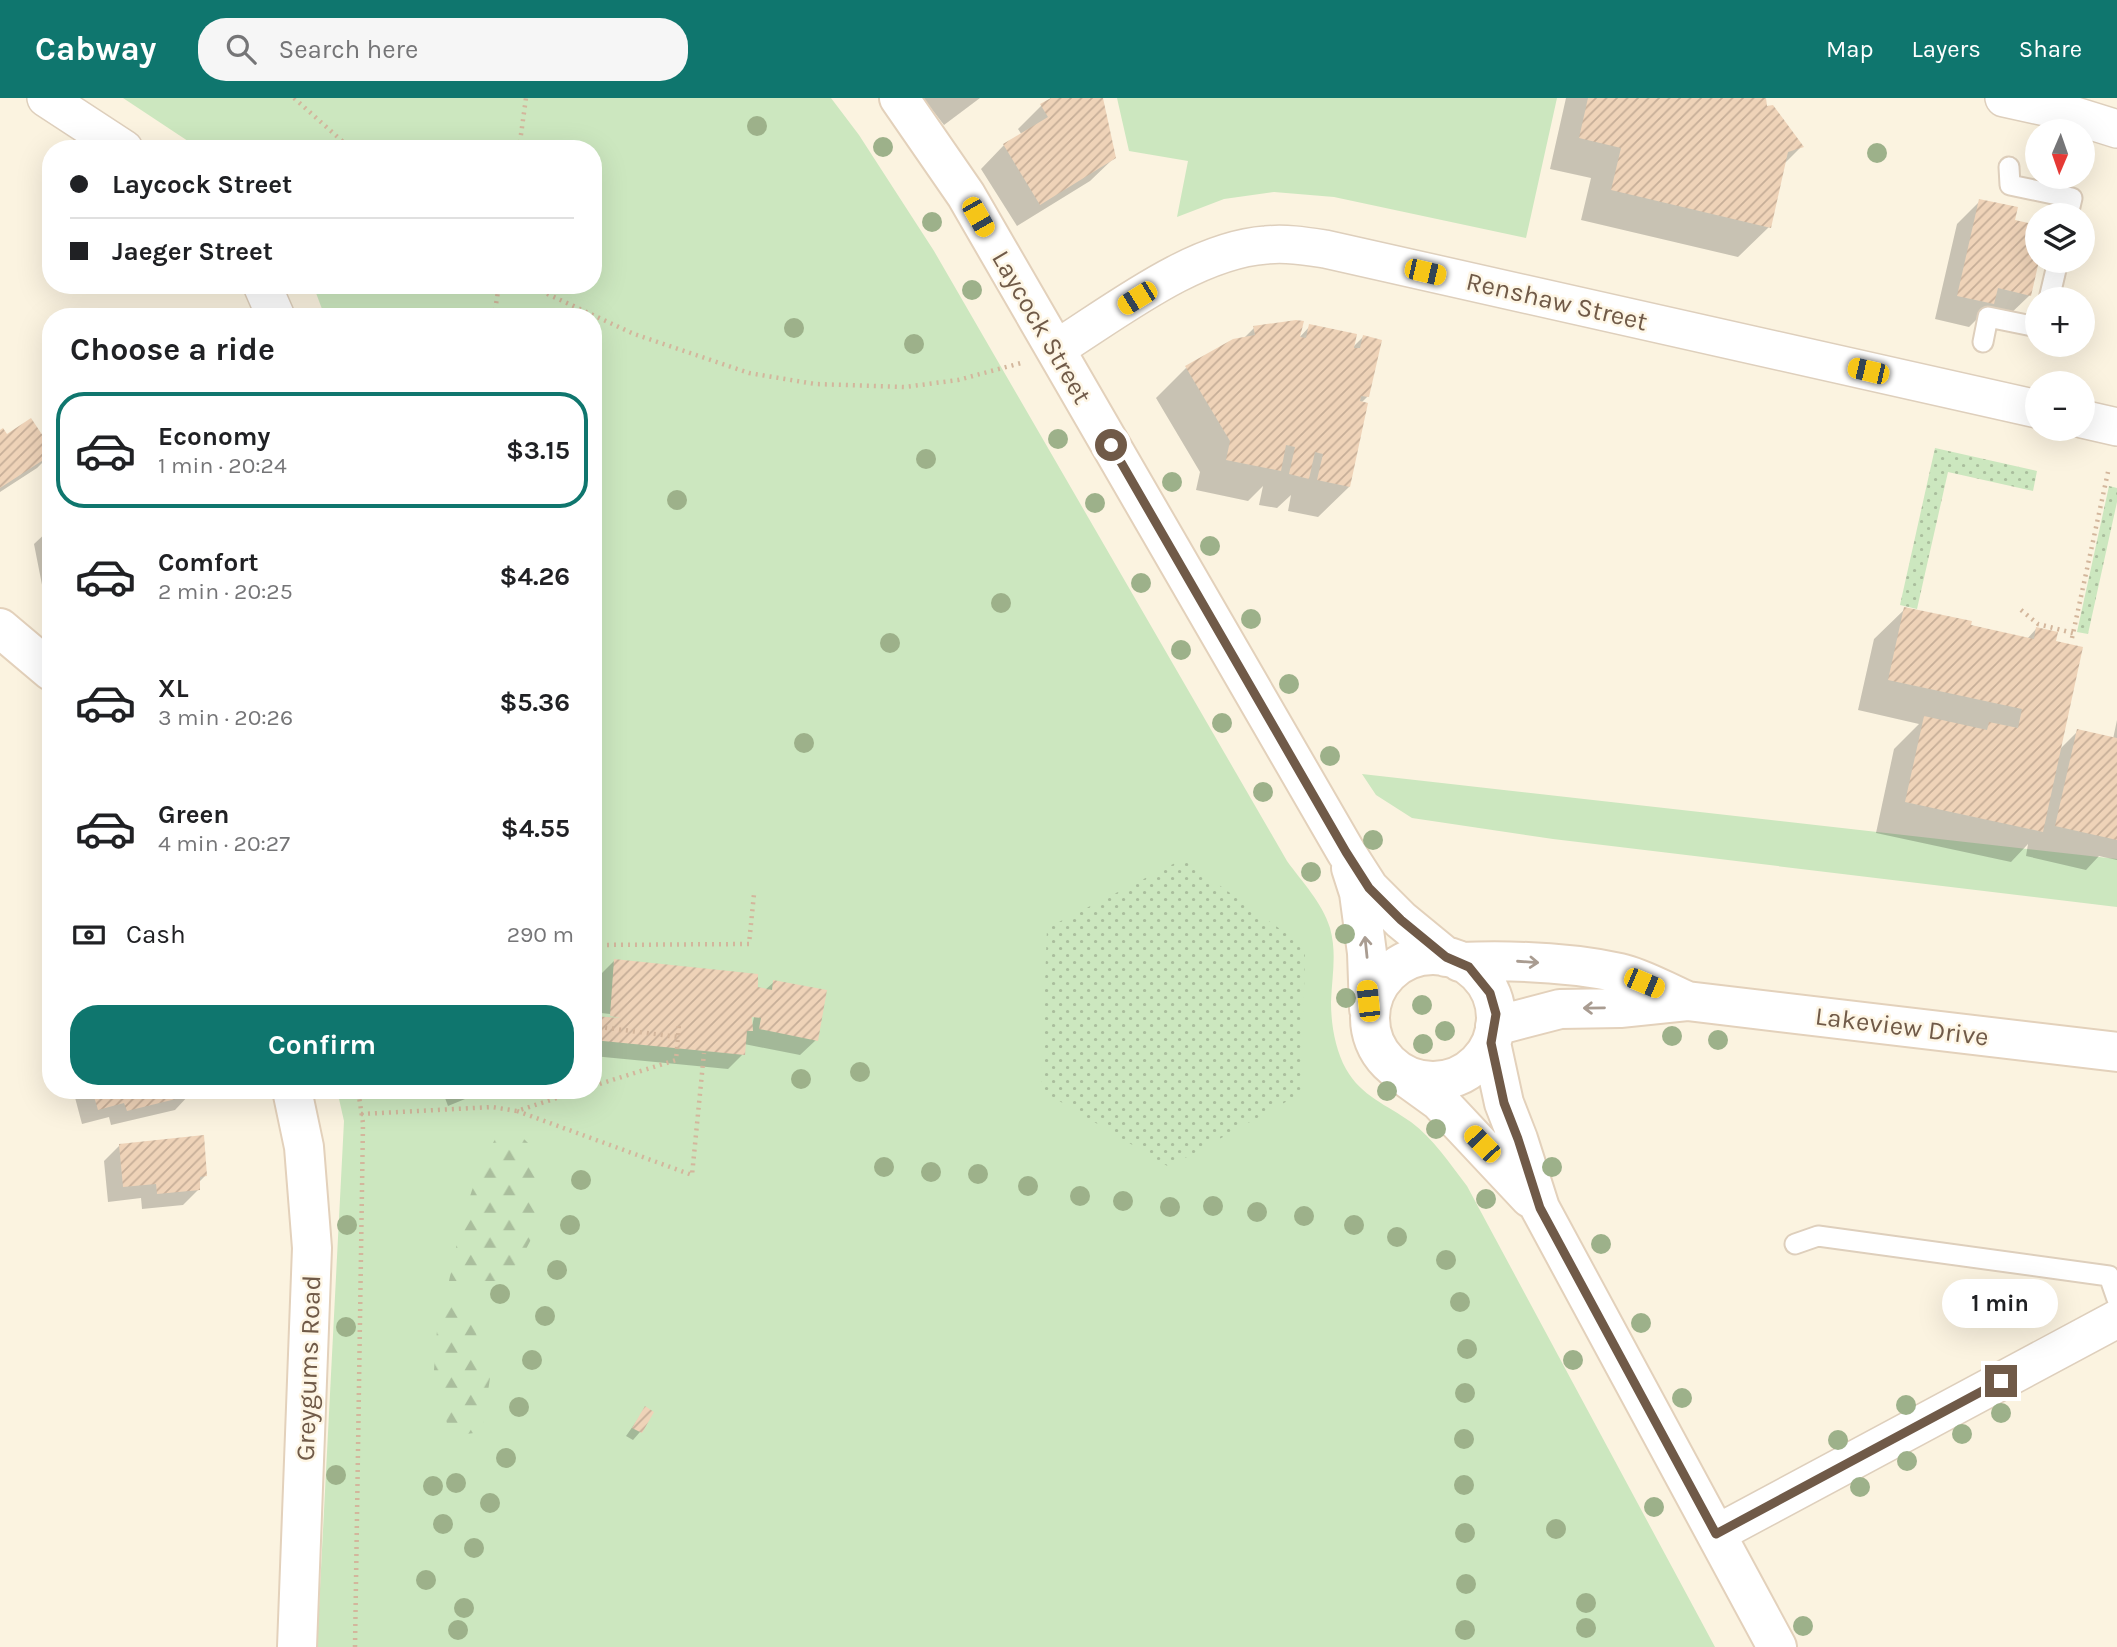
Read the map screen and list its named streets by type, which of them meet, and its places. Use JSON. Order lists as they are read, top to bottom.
{
  "streets": {
    "street": [
      "Renshaw Street",
      "Laycock Street",
      "Lakeview Drive",
      "Greygums Road"
    ]
  },
  "crossings": [
    ["Renshaw Street", "Laycock Street"],
    ["Laycock Street", "Lakeview Drive"]
  ],
  "north": "bottom",
  "page": {
    "header": "Cabway",
    "search": "Search here",
    "nav": ["Map", "Layers", "Share"],
    "map_buttons": ["+", "−"],
    "banner": ["Laycock Street", "Jaeger Street"],
    "heading": "Choose a ride",
    "list": [
      {
        "name": "Economy",
        "note": "1 min · 20:24",
        "value": "$3.15"
      },
      {
        "name": "Comfort",
        "note": "2 min · 20:25",
        "value": "$4.26"
      },
      {
        "name": "XL",
        "note": "3 min · 20:26",
        "value": "$5.36"
      },
      {
        "name": "Green",
        "note": "4 min · 20:27",
        "value": "$4.55"
      }
    ],
    "pay": ["Cash", "290 m"],
    "buttons": "Confirm",
    "bubble": "1 min"
  }
}
